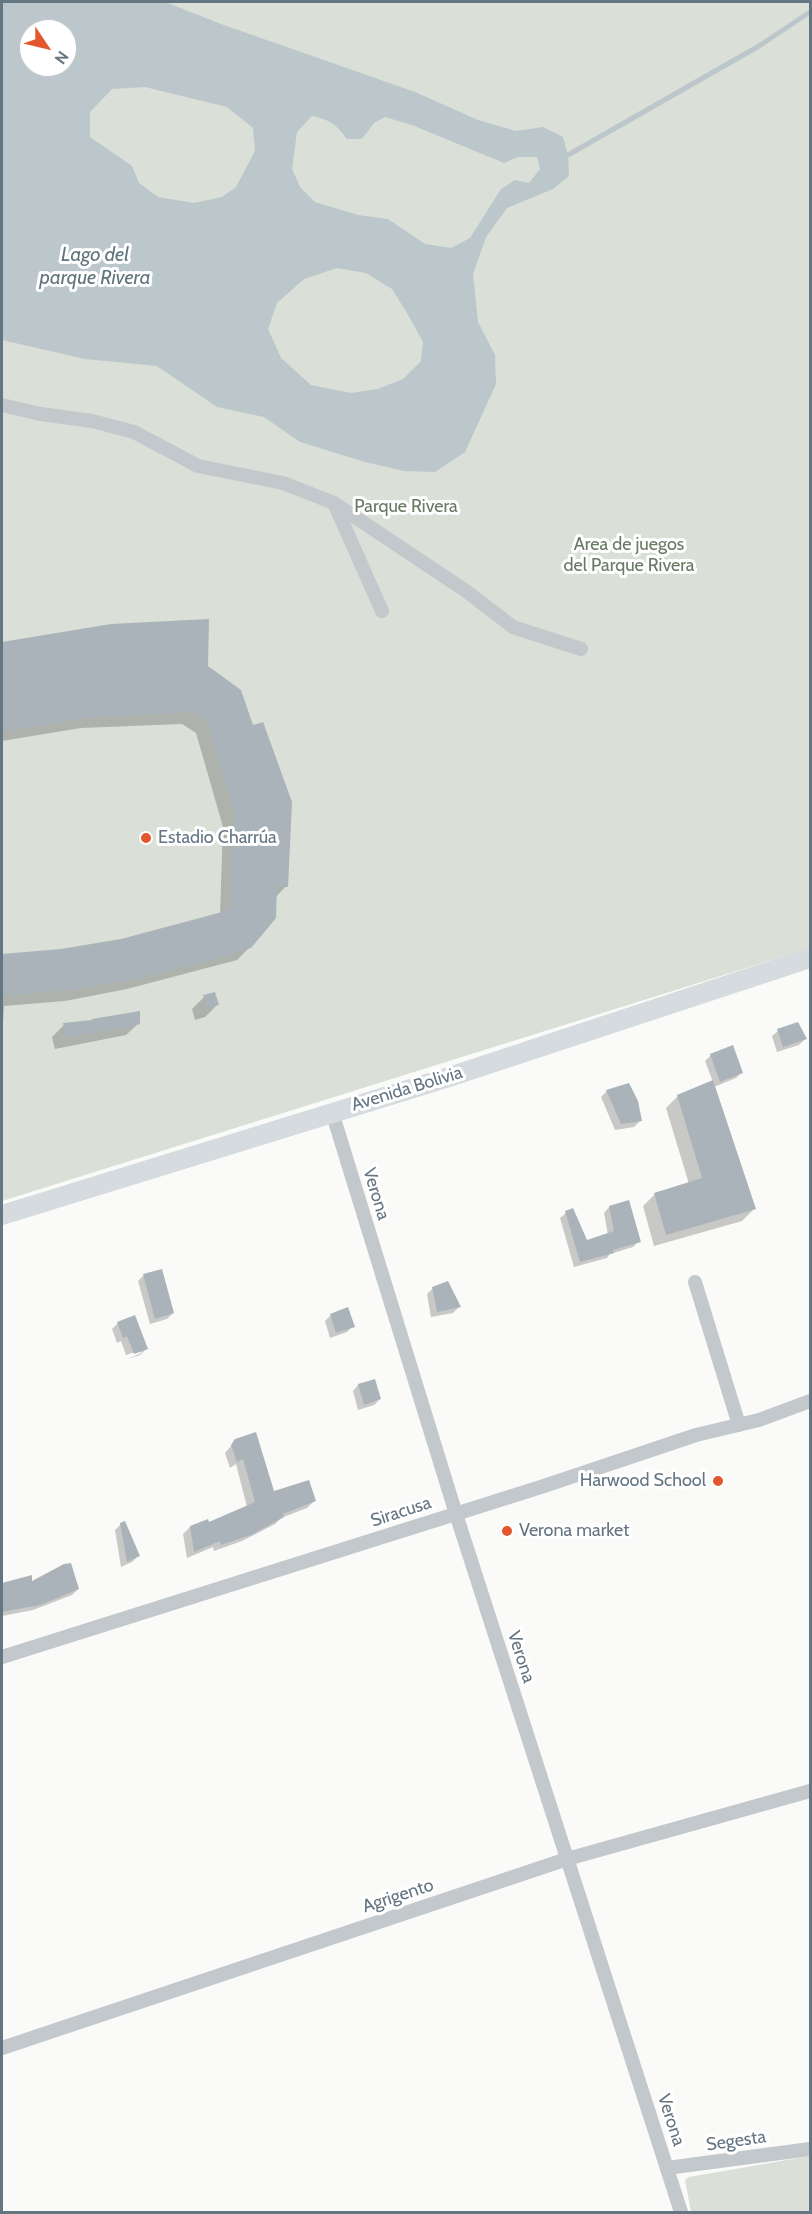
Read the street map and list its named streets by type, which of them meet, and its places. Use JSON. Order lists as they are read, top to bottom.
{
  "streets": {
    "street": [
      "Avenida Bolivia",
      "Verona",
      "Siracusa",
      "Agrigento",
      "Segesta"
    ]
  },
  "crossings": [
    ["Avenida Bolivia", "Verona"],
    ["Verona", "Siracusa"],
    ["Verona", "Agrigento"],
    ["Verona", "Segesta"]
  ],
  "water": ["Lago del parque Rivera"],
  "parks": ["Parque Rivera", "Area de juegos del Parque Rivera"],
  "places": ["Estadio Charrúa", "Harwood School", "Verona market"],
  "north": "bottom right"
}
